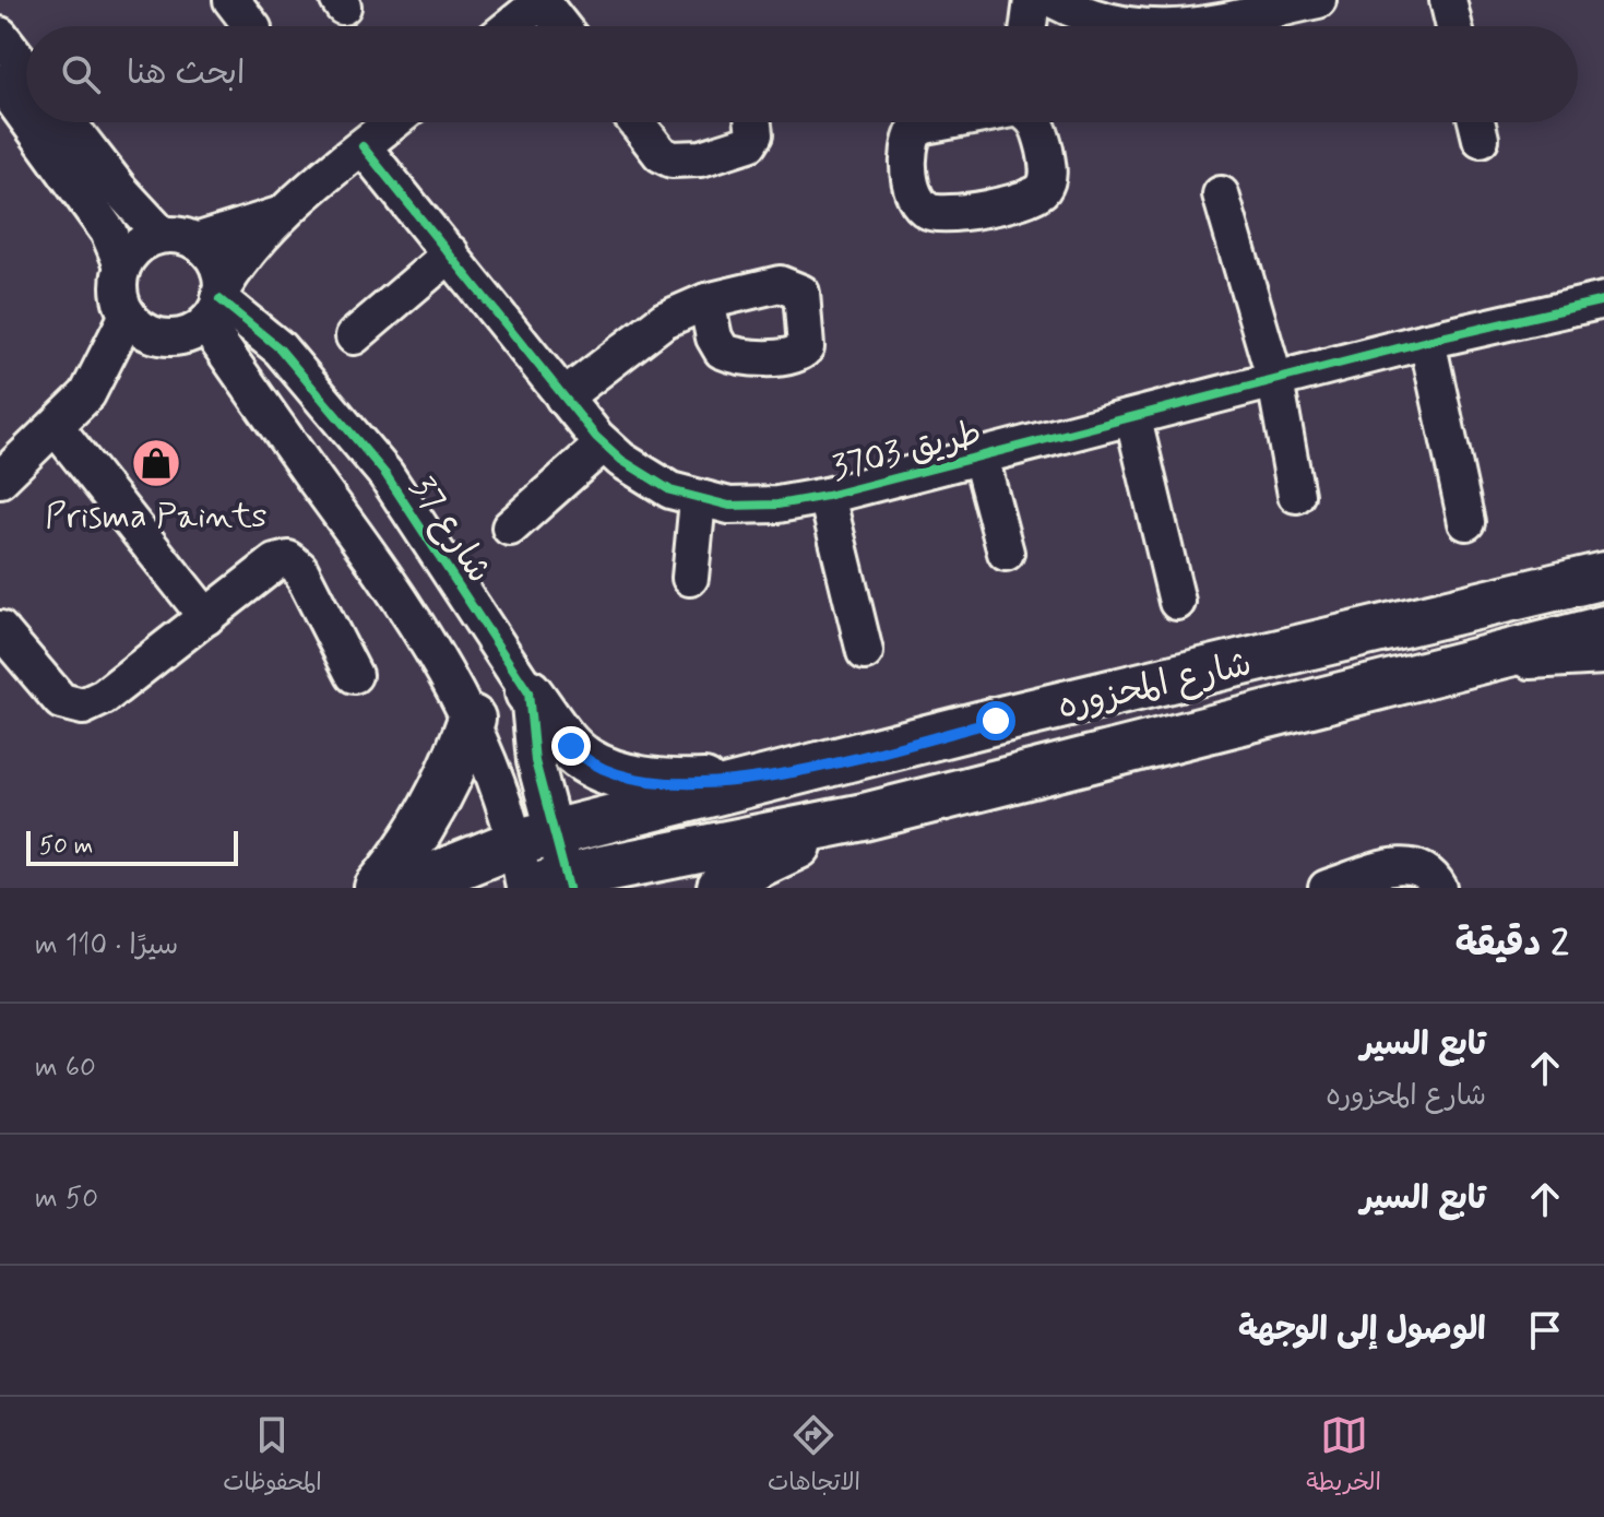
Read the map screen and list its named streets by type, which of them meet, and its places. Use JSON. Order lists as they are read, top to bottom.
{
  "streets": {
    "main road": ["شارع المحزوره"],
    "street": ["طريق 3703", "شارع 37"]
  },
  "crossings": [
    ["شارع 37", "شارع المحزوره"]
  ],
  "places": {
    "shop": ["Prisma Paints"]
  },
  "scale_bar": "50 m",
  "page": {
    "search": "ابحث هنا",
    "scale": "50 m",
    "heading": ["2 دقيقة", "سيرًا · 110 m"],
    "list": [
      ["تابع السير", "شارع المحزوره", "60 m"],
      ["تابع السير", "50 m"],
      "الوصول إلى الوجهة"
    ],
    "nav": ["الخريطة", "الاتجاهات", "المحفوظات"]
  }
}
